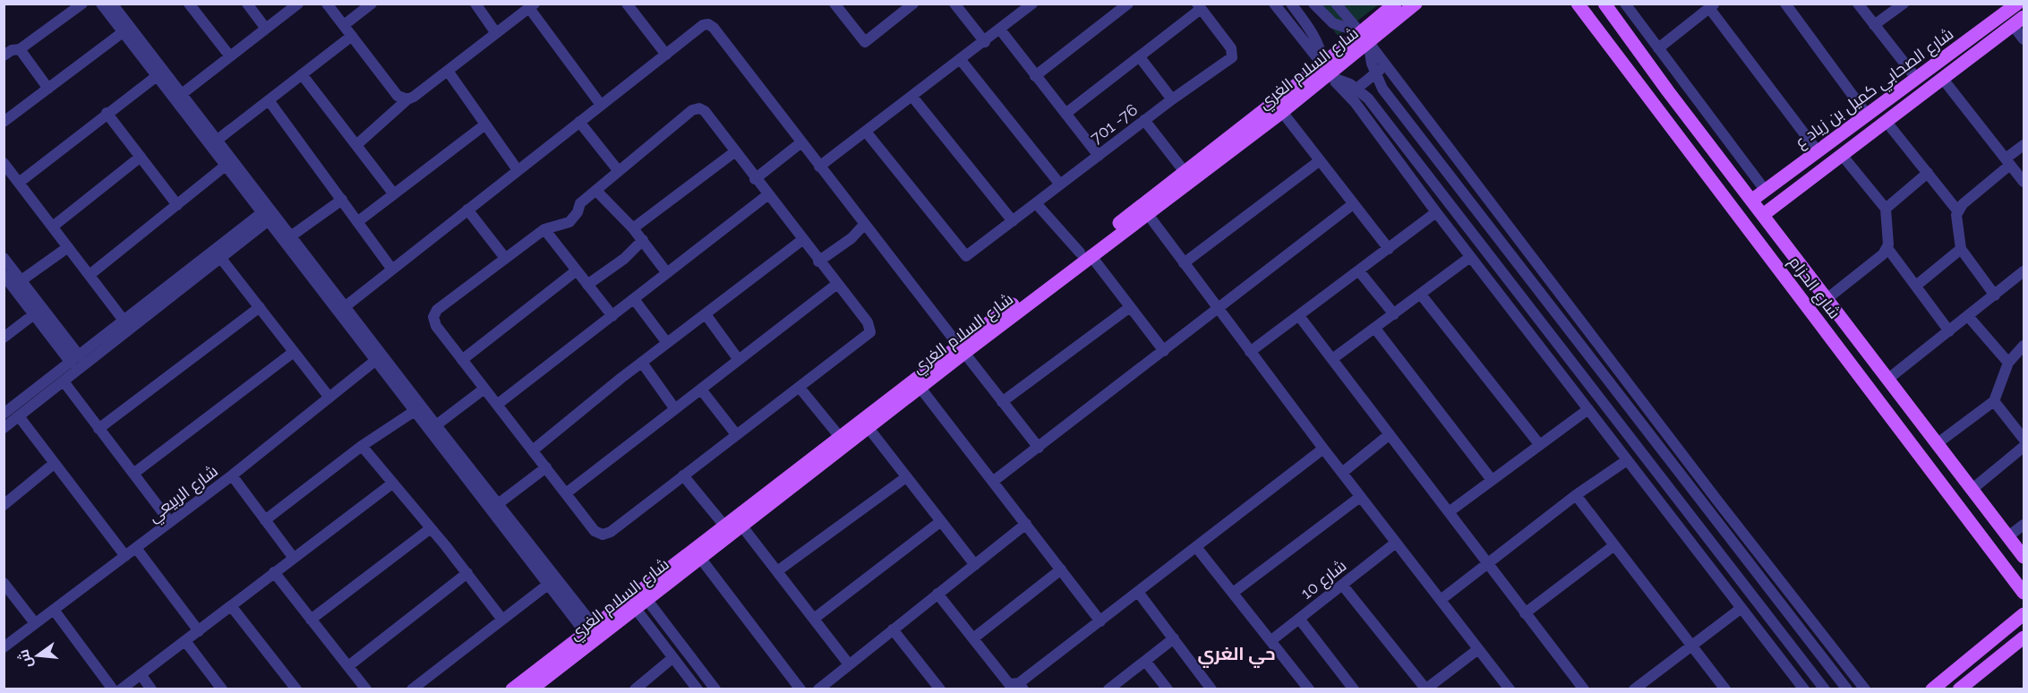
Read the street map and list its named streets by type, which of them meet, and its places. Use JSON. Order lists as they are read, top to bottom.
{
  "streets": {
    "main road": ["شارع السلام الغري", "شارع الصحابي كميل بن زياد ع", "شارع الحزام"],
    "street": ["701 -76", "شارع الربيعي", "شارع 10"]
  },
  "crossings": [
    ["شارع الصحابي كميل بن زياد ع", "شارع الحزام"]
  ],
  "districts": ["حي الغري"],
  "north": "left"
}
